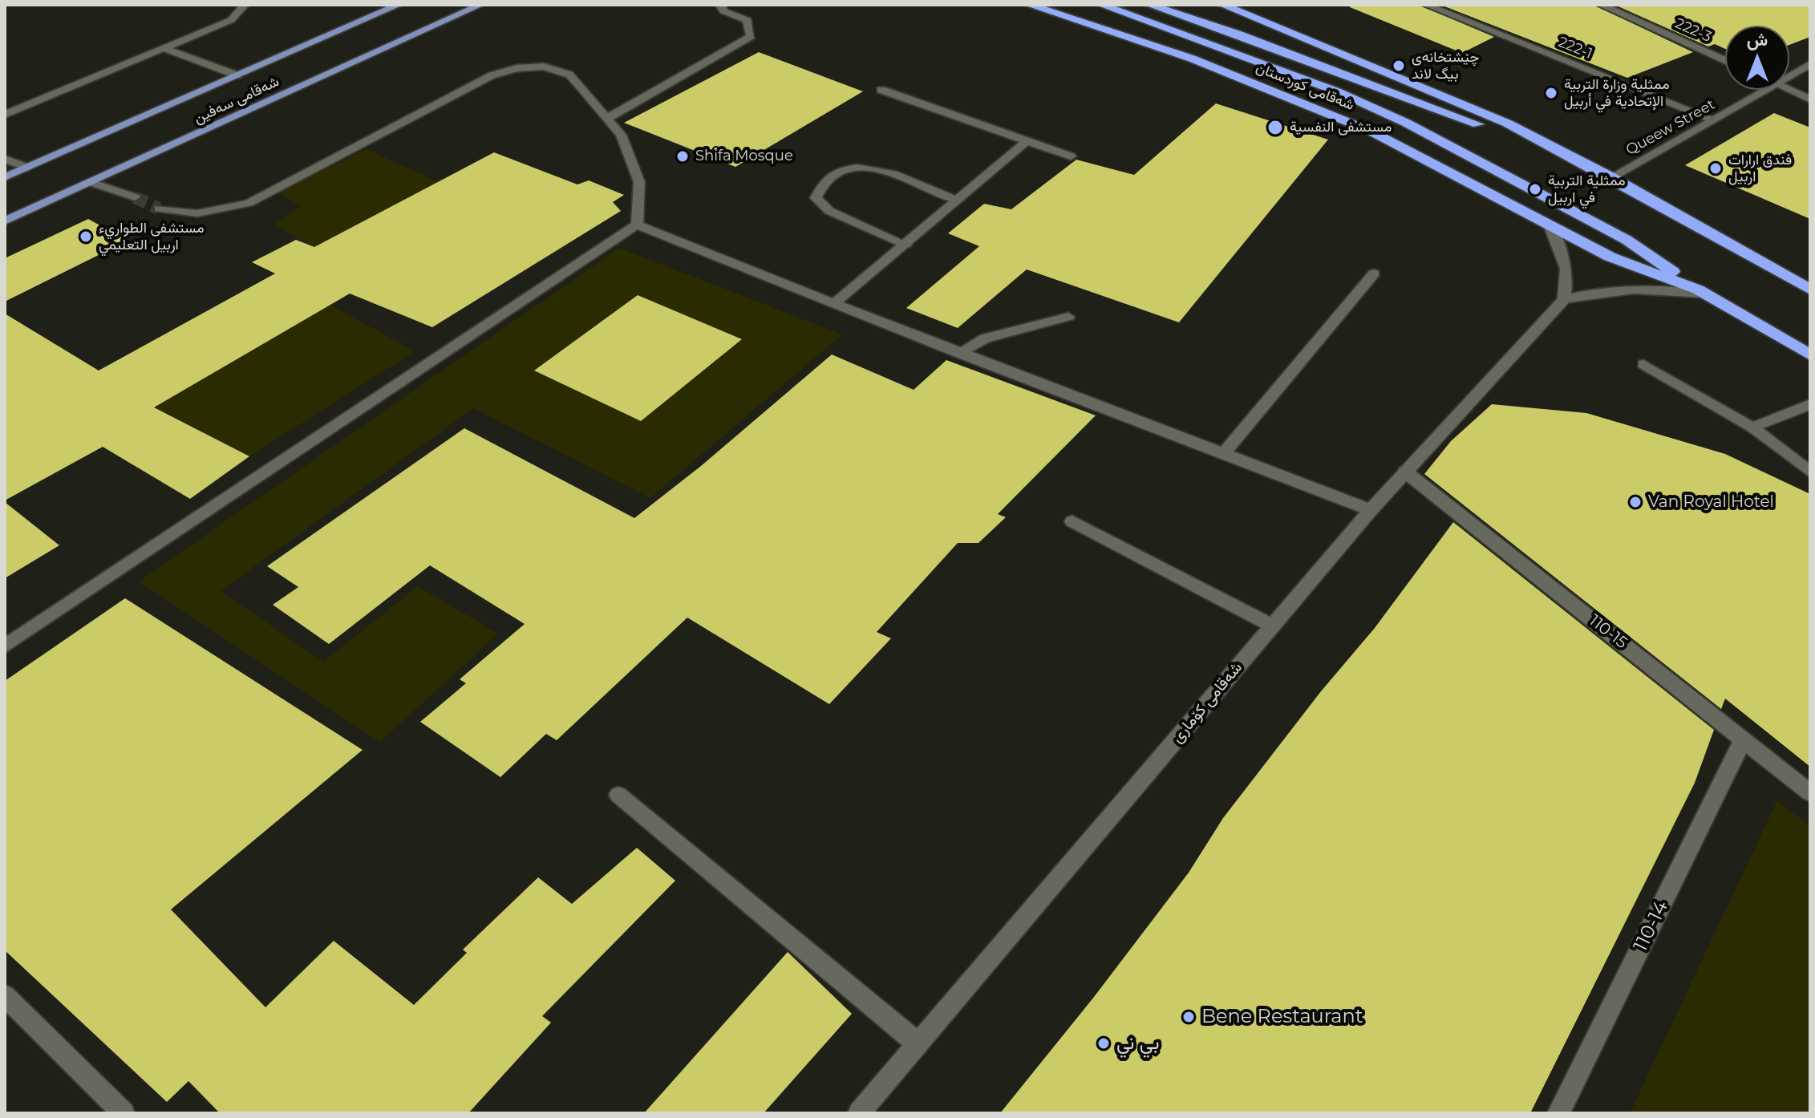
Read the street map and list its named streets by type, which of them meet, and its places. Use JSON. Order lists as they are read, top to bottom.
{
  "streets": {
    "highway": ["شەقامی کوردستان"],
    "main road": ["شەقامی سەفین"],
    "street": [
      "222-3",
      "222-1",
      "Queew Street",
      "110-15",
      "شەقامی کۆماری",
      "110-14"
    ]
  },
  "crossings": [
    ["222-1", "Queew Street"],
    ["شەقامی کوردستان", "Queew Street"],
    ["110-15", "شەقامی کۆماری"],
    ["110-15", "110-14"]
  ],
  "places": [
    "چێشتخانەی بیگ لاند",
    "ممثلية وزارة التربية الإتحادية في أربيل",
    "مستشفى النفسية",
    "Shifa Mosque",
    "فندق ارارات اربيل",
    "ممثلية التربية في اربيل",
    "مستشفى الطواريء اربيل التعليمي",
    "Van Royal Hotel",
    "Bene Restaurant",
    "بي ني"
  ],
  "north": "top"
}
